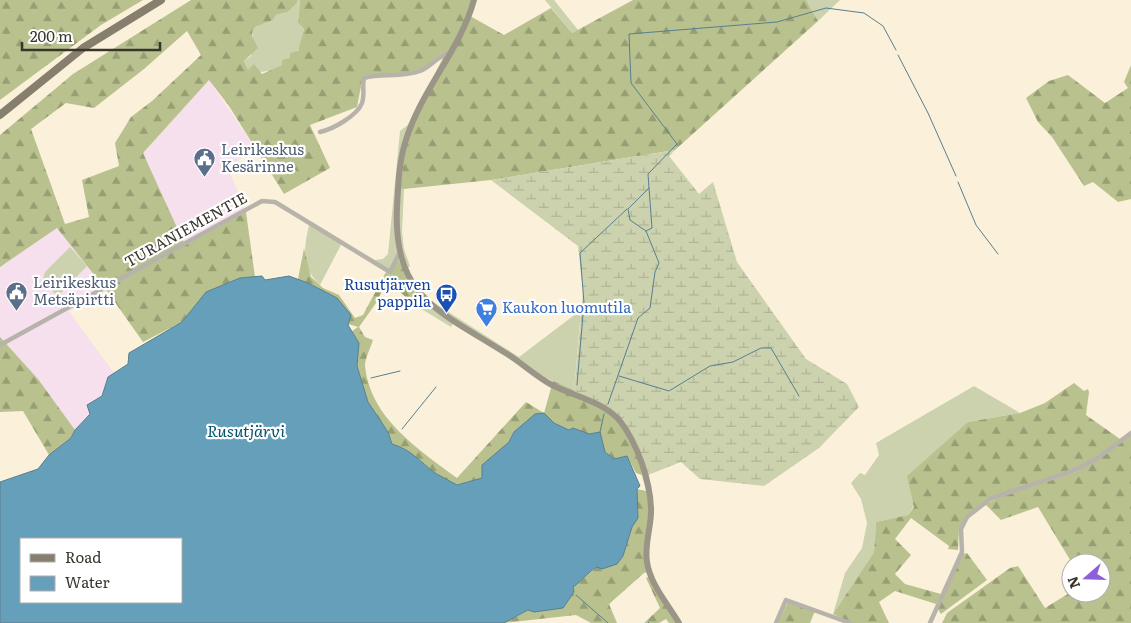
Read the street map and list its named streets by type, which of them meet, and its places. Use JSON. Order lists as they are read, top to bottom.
{
  "streets": {
    "street": ["TURANIEMENTIE"]
  },
  "water": ["Rusutjärvi"],
  "places": {
    "public building": ["Leirikeskus Kesärinne", "Leirikeskus Metsäpirtti"],
    "bus stop": ["Rusutjärven pappila"],
    "supermarket": ["Kaukon luomutila"]
  },
  "legend": ["Road", "Water"],
  "scale_bar": "200 m",
  "north": "left"
}
